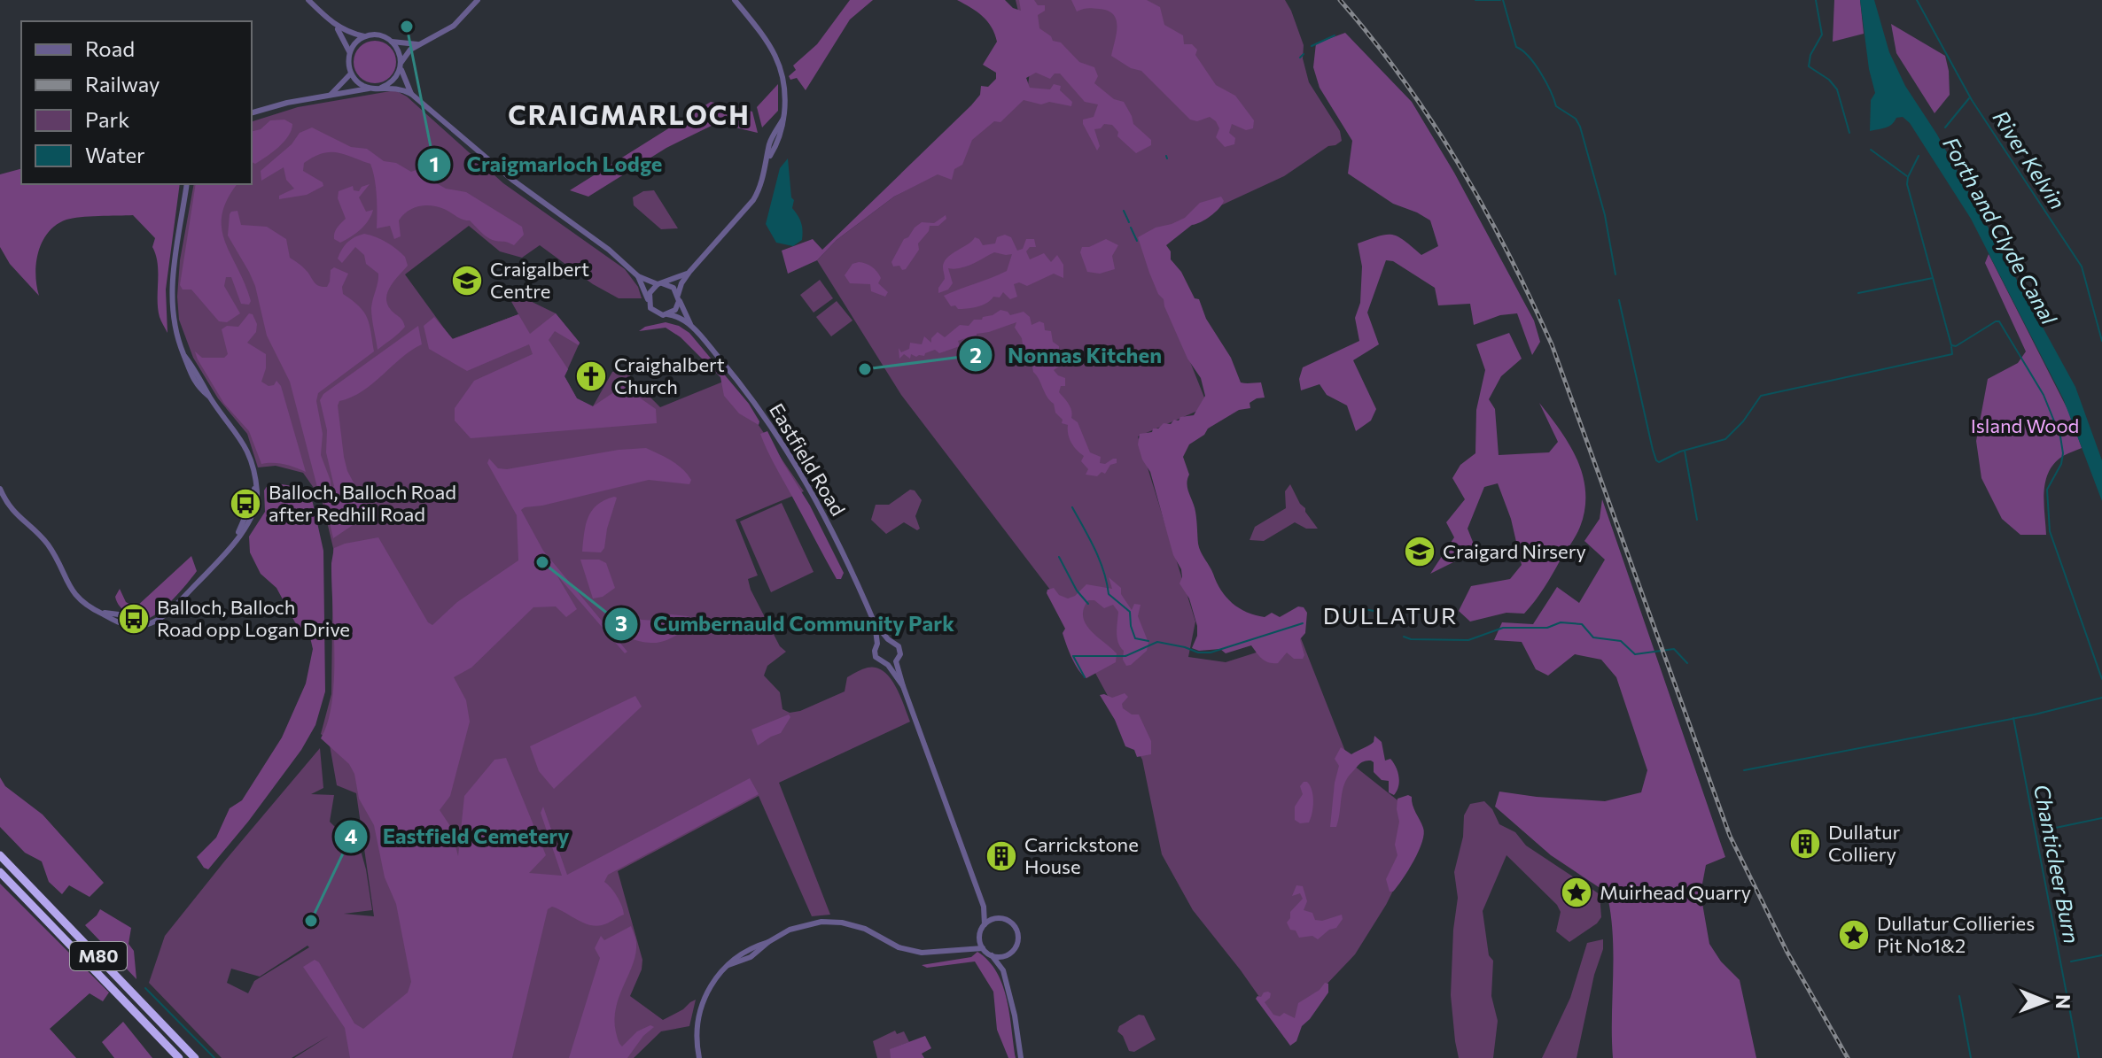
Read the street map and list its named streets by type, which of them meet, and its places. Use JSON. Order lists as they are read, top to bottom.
{
  "streets": {
    "highway": ["M80"],
    "street": ["Eastfield Road"]
  },
  "districts": ["CRAIGMARLOCH", "DULLATUR"],
  "water": ["River Kelvin", "Forth and Clyde Canal", "Chanticleer Burn"],
  "parks": ["Island Wood"],
  "places": {
    "other": [
      "Craigmarloch Lodge",
      "Nonnas Kitchen",
      "Cumbernauld Community Park",
      "Eastfield Cemetery"
    ],
    "school or university": ["Craigalbert Centre", "Craigard Nirsery"],
    "church": ["Craighalbert Church"],
    "bus stop": ["Balloch, Balloch Road after Redhill Road", "Balloch, Balloch Road opp Logan Drive"],
    "building": ["Dullatur Colliery", "Carrickstone House"],
    "place": ["Muirhead Quarry", "Dullatur Collieries Pit No1&2"]
  },
  "legend": [
    "Road",
    "Railway",
    "Park",
    "Water"
  ],
  "north": "right"
}
